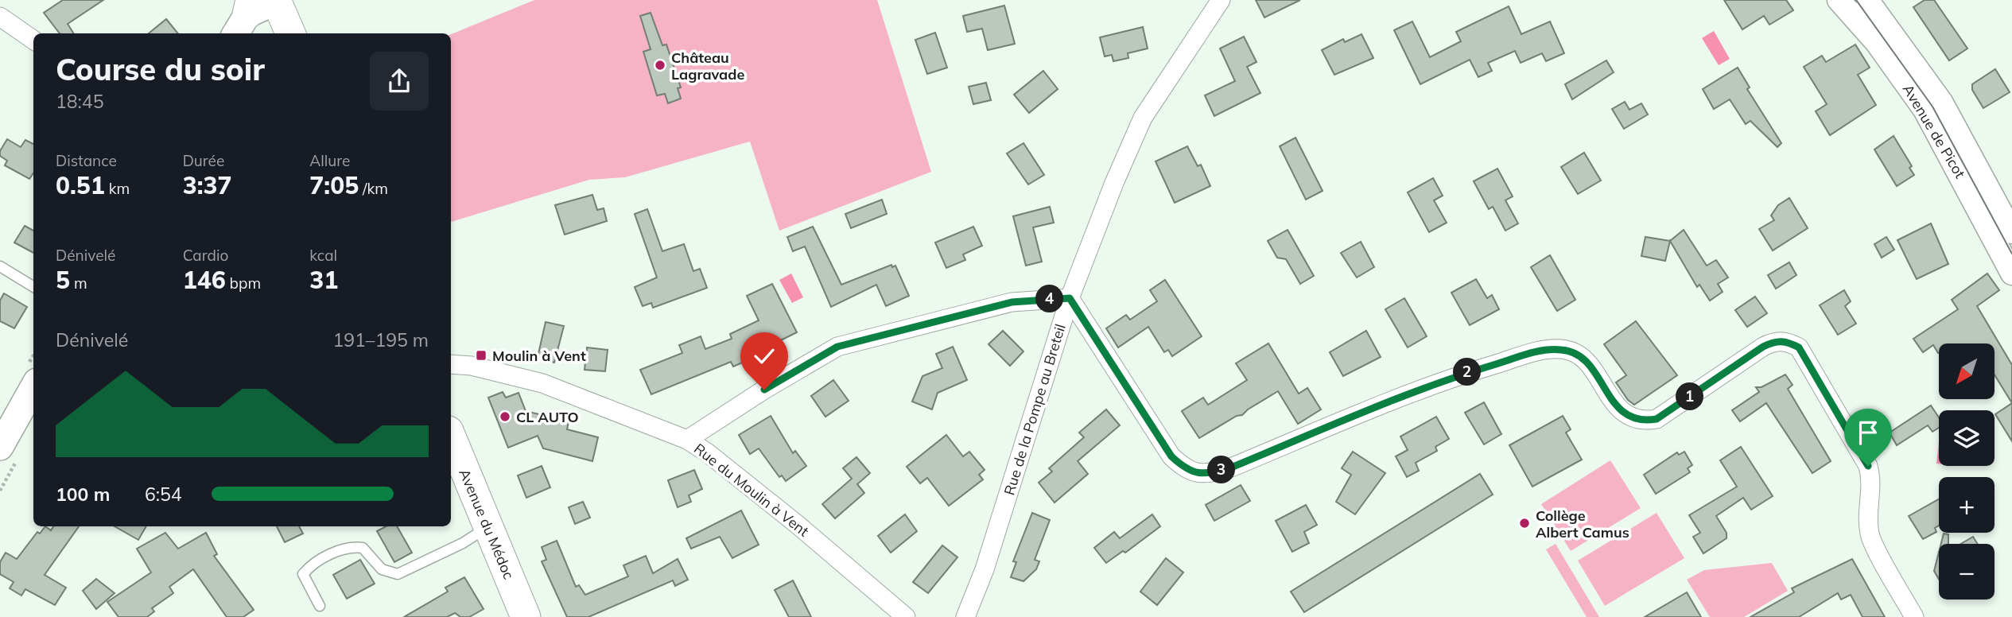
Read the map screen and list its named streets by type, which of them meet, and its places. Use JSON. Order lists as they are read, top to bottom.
{
  "streets": {
    "main road": ["Avenue du Médoc"],
    "street": ["Avenue de Picot", "Rue de la Pompe au Breteil", "Rue du Moulin à Vent"]
  },
  "places": {
    "other": ["Château Lagravade", "CL AUTO", "Collège Albert Camus"],
    "transit": ["Moulin à Vent"]
  },
  "north": "bottom left",
  "page": {
    "heading": ["Course du soir", "18:45"],
    "stats": [
      ["Distance", "0.51 km"],
      ["Durée", "3:37"],
      ["Allure", "7:05 /km"],
      ["Dénivelé", "5 m"],
      ["Cardio", "146 bpm"],
      ["kcal", "31"]
    ],
    "pins": [
      "4",
      "2",
      "1",
      "3"
    ],
    "chart": ["Dénivelé", "191–195 m"],
    "map_buttons": ["+", "−"],
    "list": [
      {
        "name": "100 m",
        "note": "6:54"
      }
    ]
  }
}
